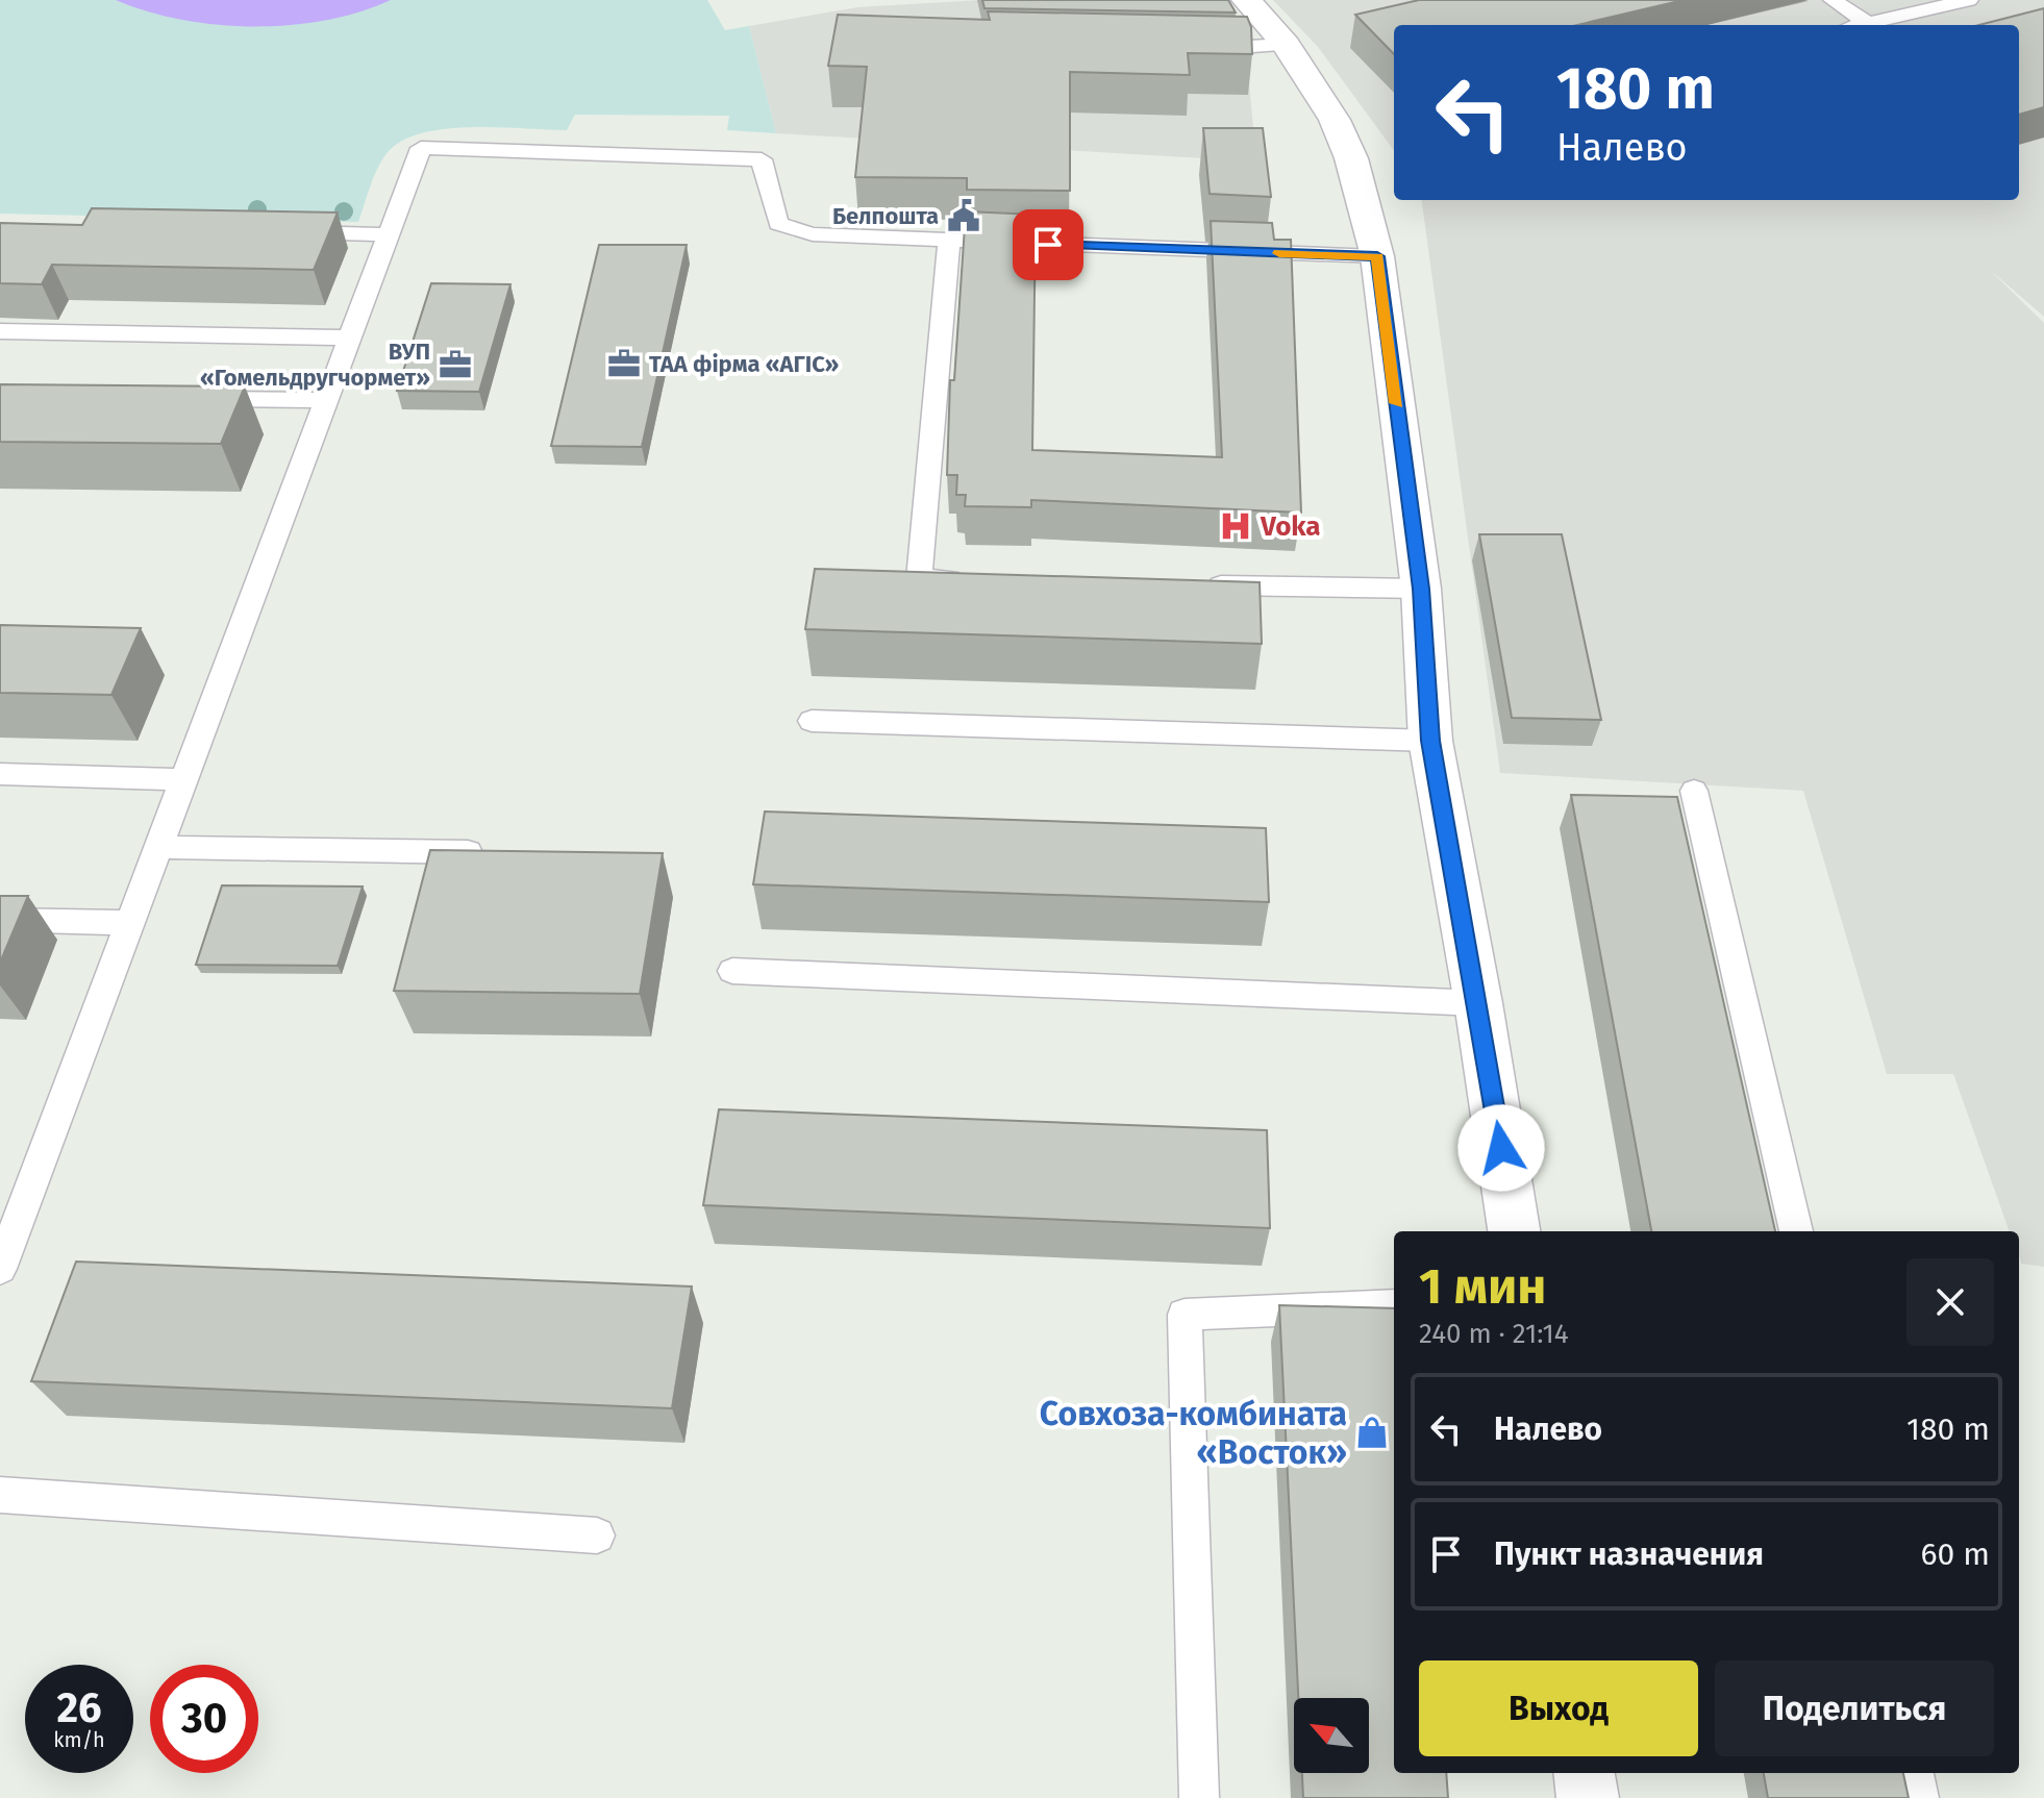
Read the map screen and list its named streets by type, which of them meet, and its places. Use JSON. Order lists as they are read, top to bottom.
{
  "places": {
    "public building": ["Белпошта"],
    "office": ["ТАА фірма «АГІС»", "ВУП «Гомельдругчормет»"],
    "hospital": ["Voka"],
    "shop": ["Совхоза-комбината «Восток»"]
  },
  "north": "top left",
  "page": {
    "turn": ["180 m", "Налево"],
    "heading": ["1 мин", "240 m · 21:14"],
    "list": [
      {
        "name": "Налево",
        "value": "180 m"
      },
      {
        "name": "Пункт назначения",
        "value": "60 m"
      }
    ],
    "buttons": ["Выход", "Поделиться"],
    "speed": "26 km/h",
    "limit": "30"
  }
}
